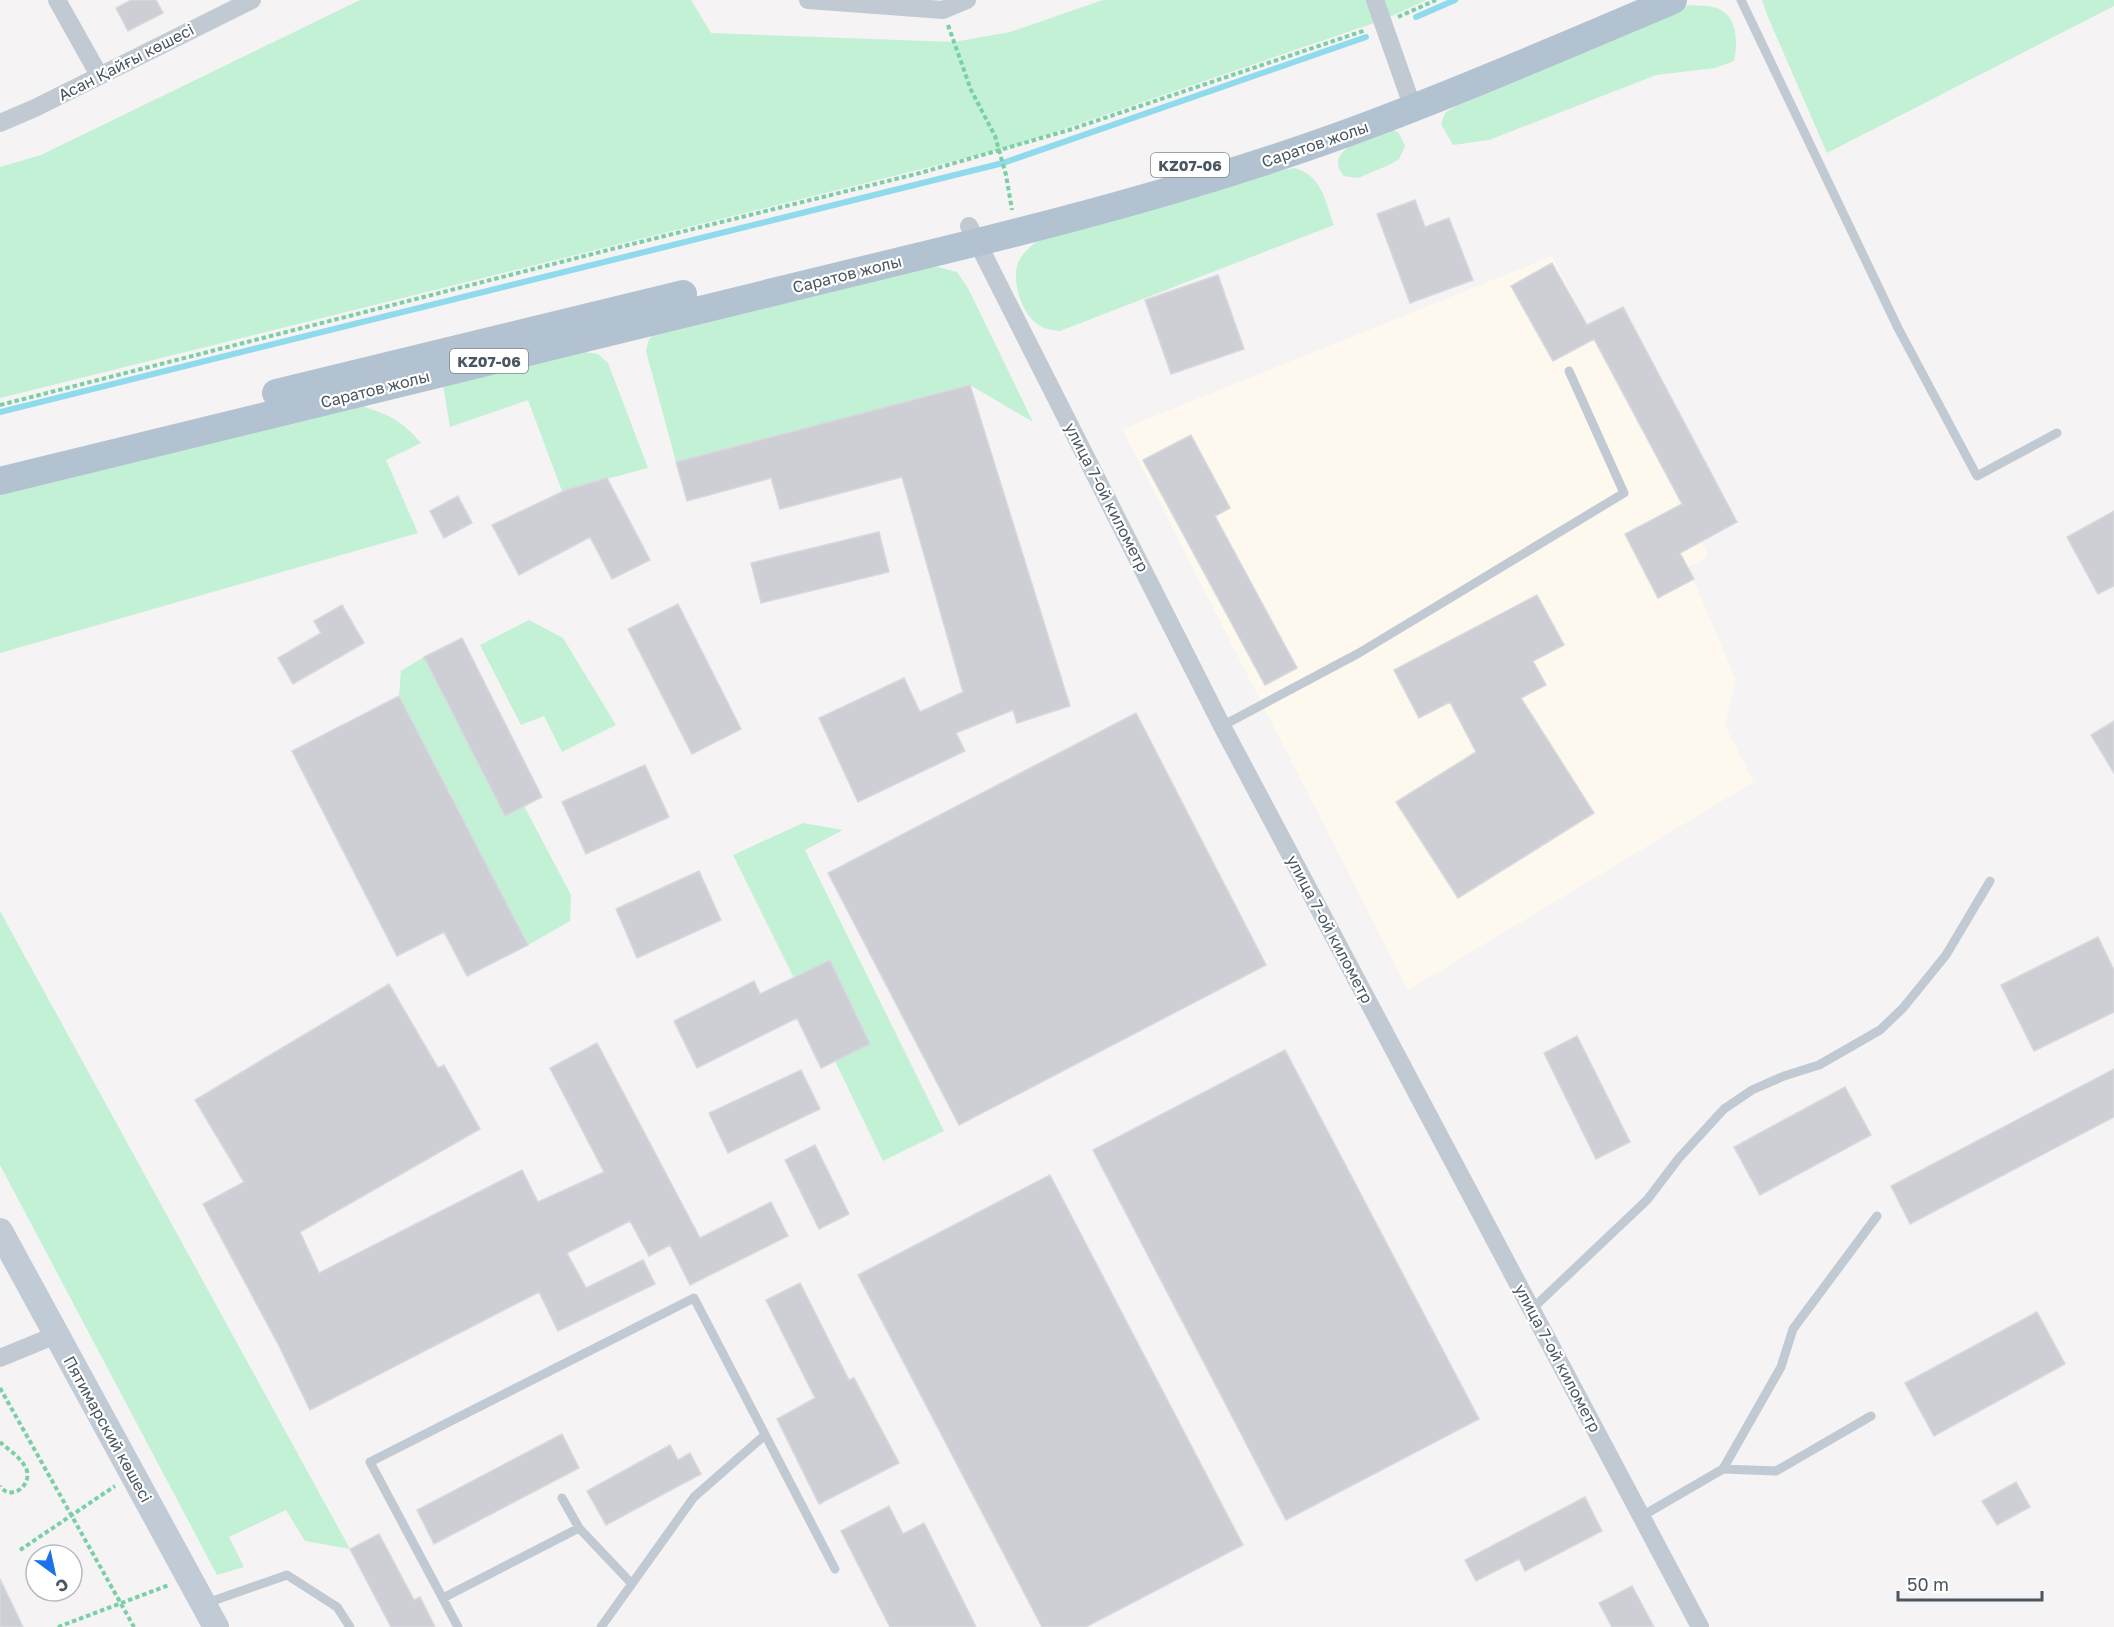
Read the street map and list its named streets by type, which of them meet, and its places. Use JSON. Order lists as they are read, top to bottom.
{
  "streets": {
    "main road": ["Саратов жолы", "KZ07-06", "Пятимарский көшесі"],
    "street": ["Асан Қайғы көшесі", "улица 7-ой километр"]
  },
  "crossings": [
    ["Саратов жолы", "улица 7-ой километр"]
  ],
  "scale_bar": "50 m",
  "north": "bottom right"
}
